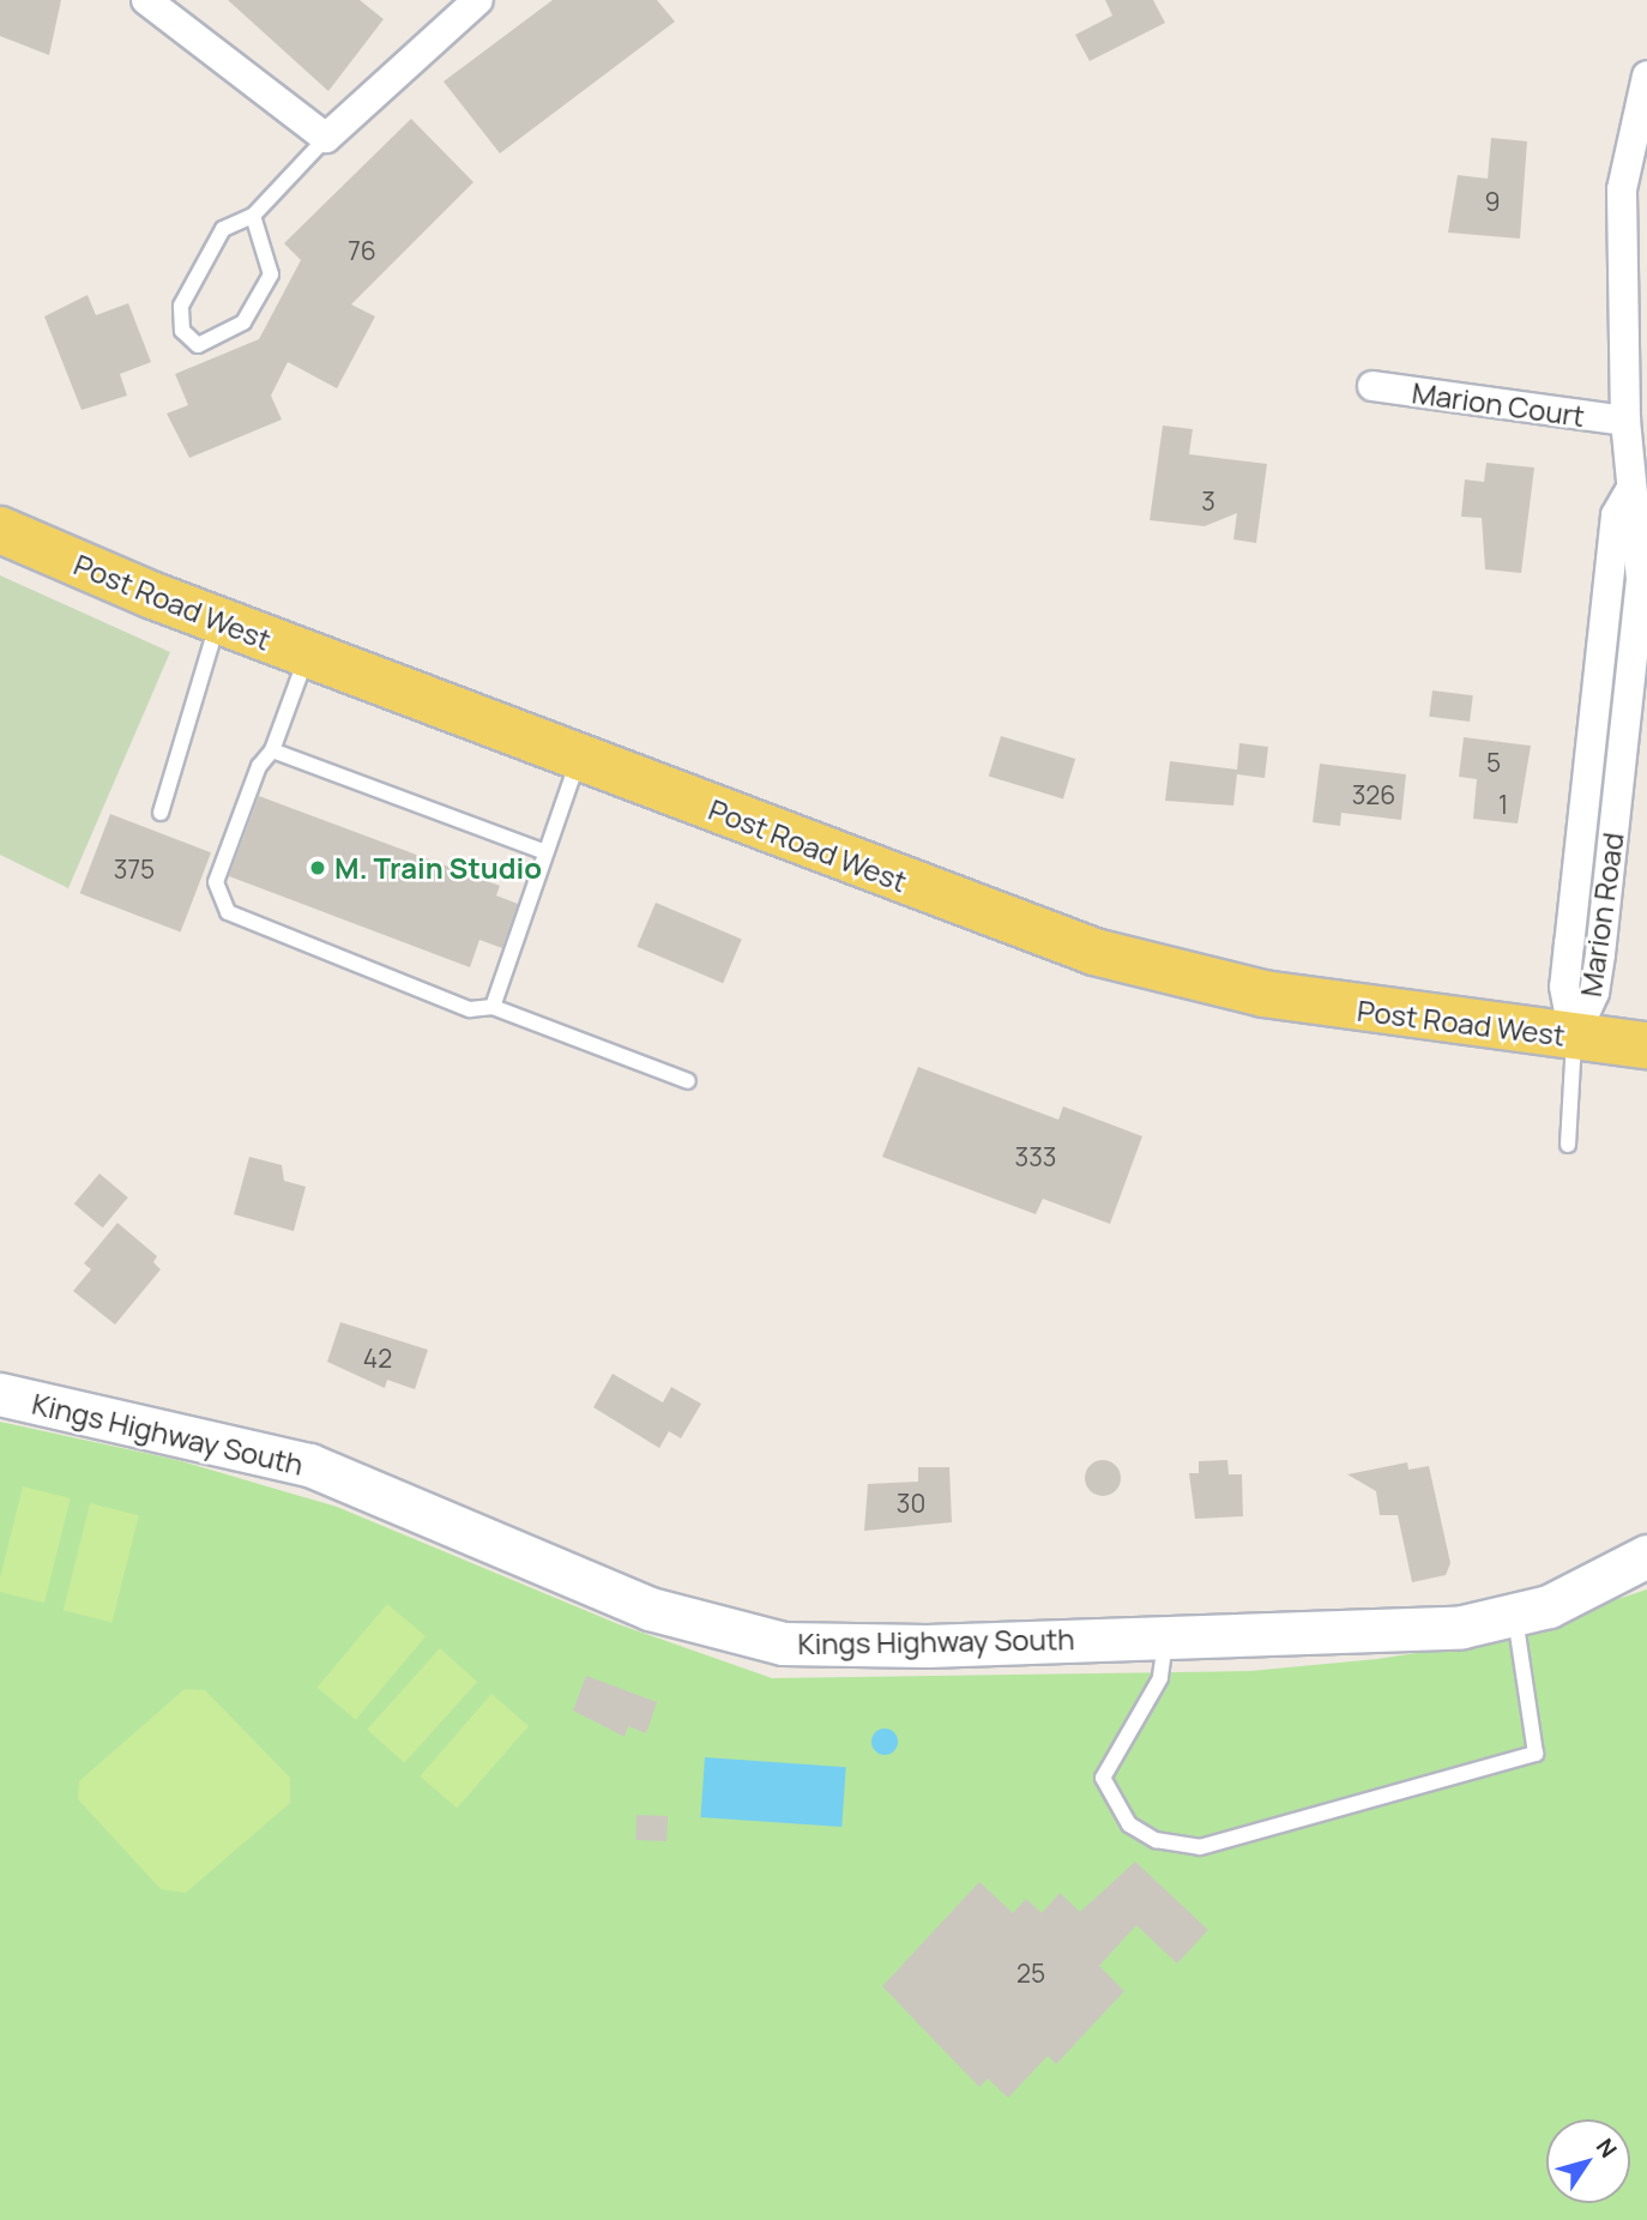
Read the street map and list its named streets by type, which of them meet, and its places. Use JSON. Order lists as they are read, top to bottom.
{
  "streets": {
    "main road": ["Post Road West"],
    "street": ["Marion Court", "Marion Road", "Kings Highway South"]
  },
  "crossings": [
    ["Marion Court", "Marion Road"],
    ["Post Road West", "Marion Road"]
  ],
  "places": ["M. Train Studio"],
  "house_numbers": [
    "9",
    "76",
    "3",
    "5",
    "326",
    "1",
    "375",
    "333",
    "42",
    "30",
    "25"
  ],
  "north": "top right"
}
